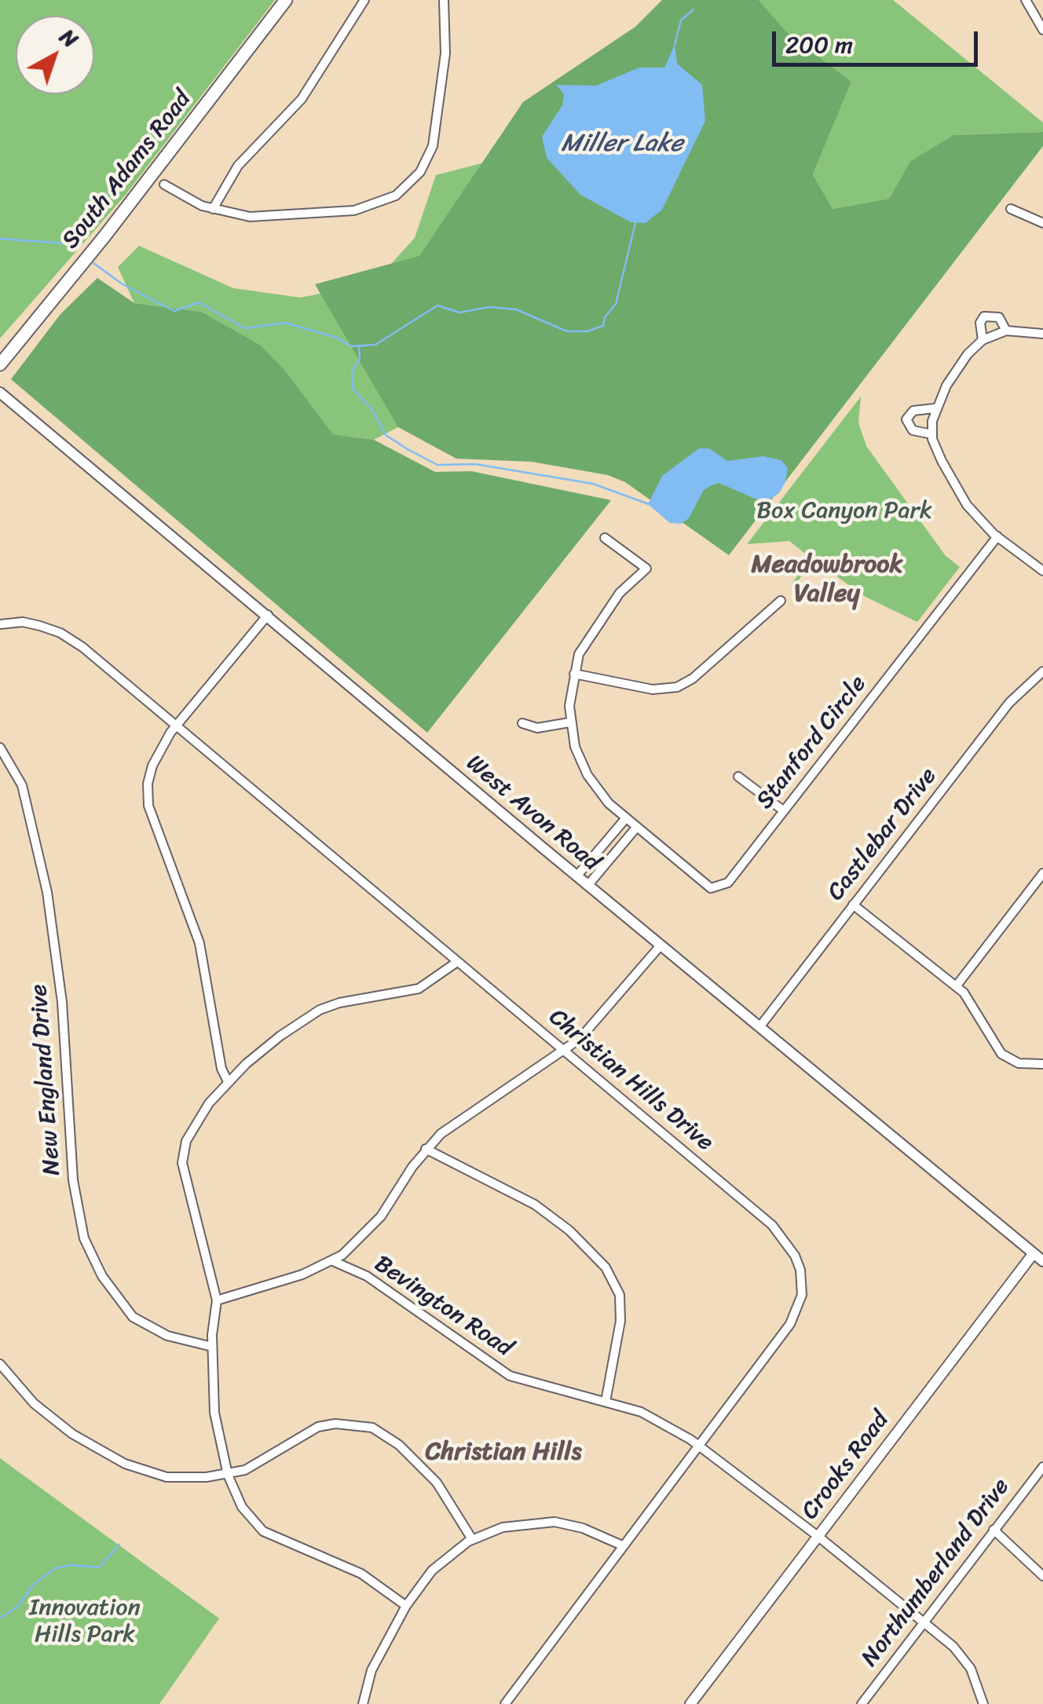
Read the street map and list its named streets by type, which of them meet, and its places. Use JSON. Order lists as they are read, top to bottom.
{
  "streets": {
    "main road": ["South Adams Road"],
    "street": [
      "Stanford Circle",
      "West Avon Road",
      "Castlebar Drive",
      "New England Drive",
      "Christian Hills Drive",
      "Bevington Road",
      "Crooks Road",
      "Northumberland Drive"
    ]
  },
  "crossings": [
    ["West Avon Road", "Castlebar Drive"],
    ["West Avon Road", "Crooks Road"],
    ["Christian Hills Drive", "Bevington Road"],
    ["Bevington Road", "Crooks Road"],
    ["Bevington Road", "Northumberland Drive"]
  ],
  "districts": ["Meadowbrook Valley", "Christian Hills"],
  "water": ["Miller Lake"],
  "parks": ["Box Canyon Park", "Innovation Hills Park"],
  "scale_bar": "200 m",
  "north": "top right"
}
